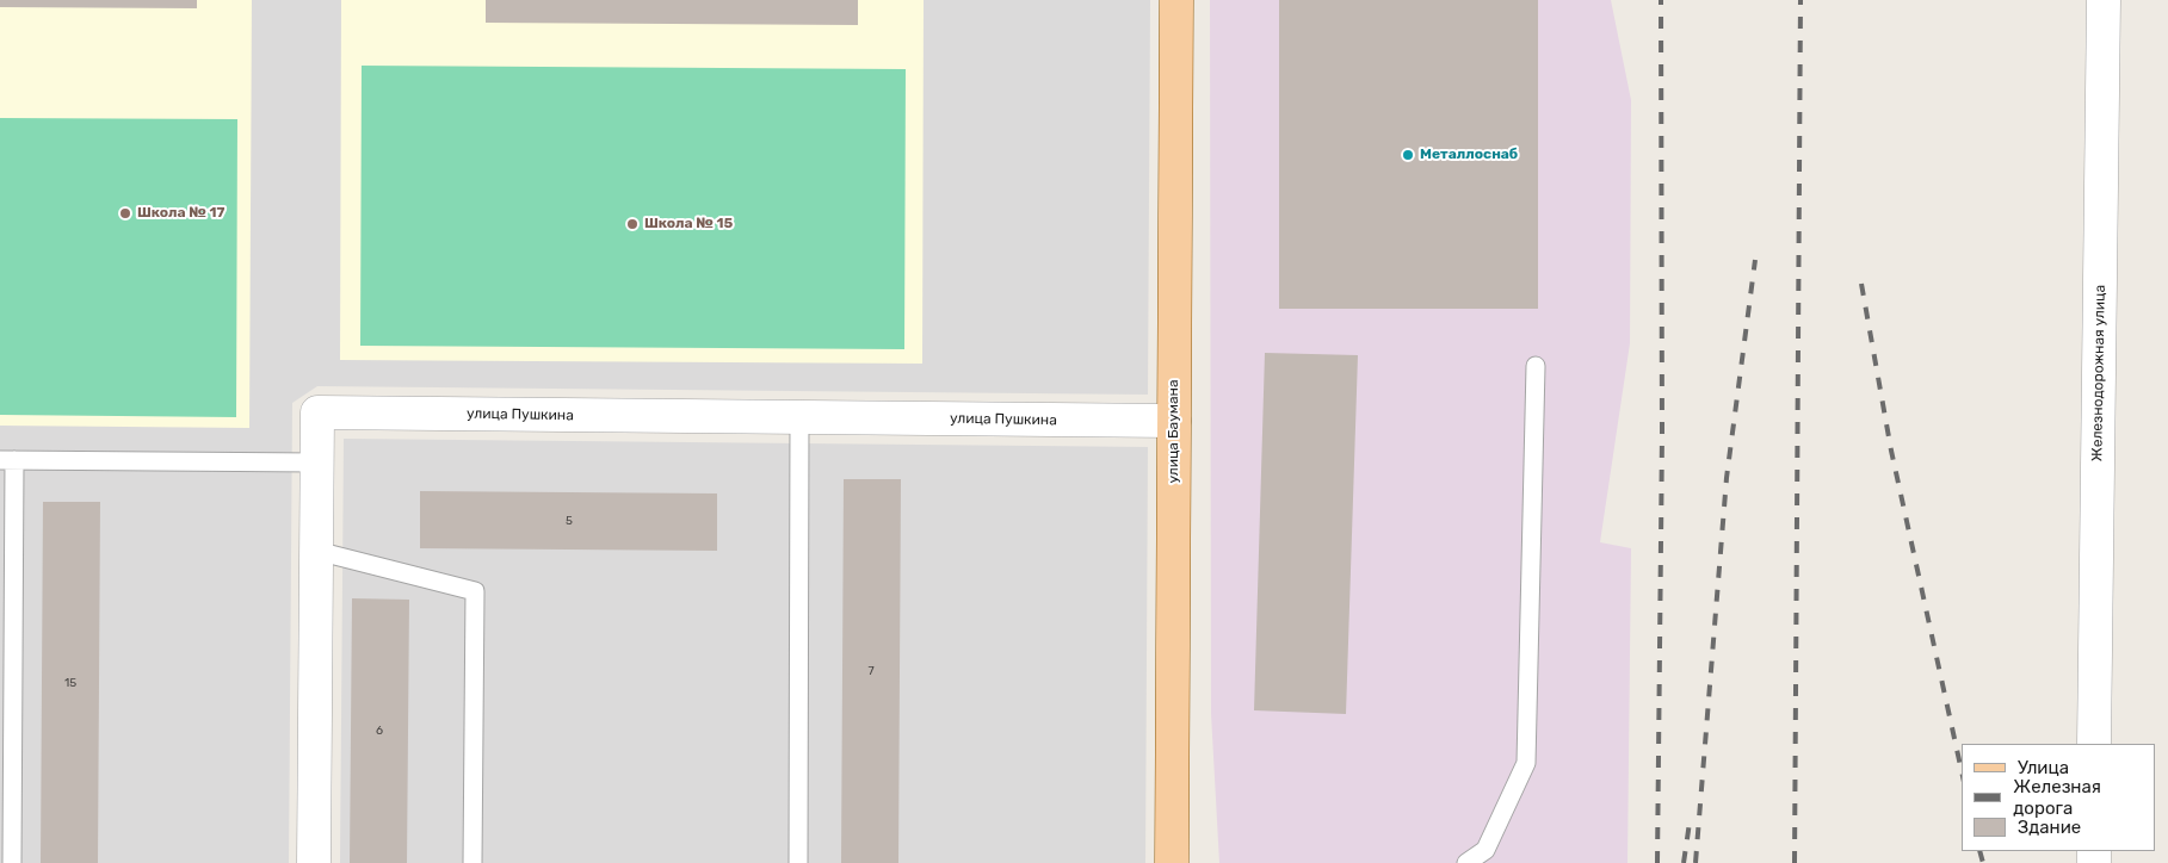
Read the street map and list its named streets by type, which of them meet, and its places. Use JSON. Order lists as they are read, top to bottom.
{
  "streets": {
    "main road": ["улица Баумана"],
    "street": ["Железнодорожная улица", "улица Пушкина"]
  },
  "crossings": [
    ["улица Пушкина", "улица Баумана"]
  ],
  "places": ["Металлоснаб", "Школа № 17", "Школа № 15"],
  "house_numbers": [
    "5",
    "7",
    "15",
    "6"
  ],
  "legend": ["Улица", "Железная дорога", "Здание"]
}
